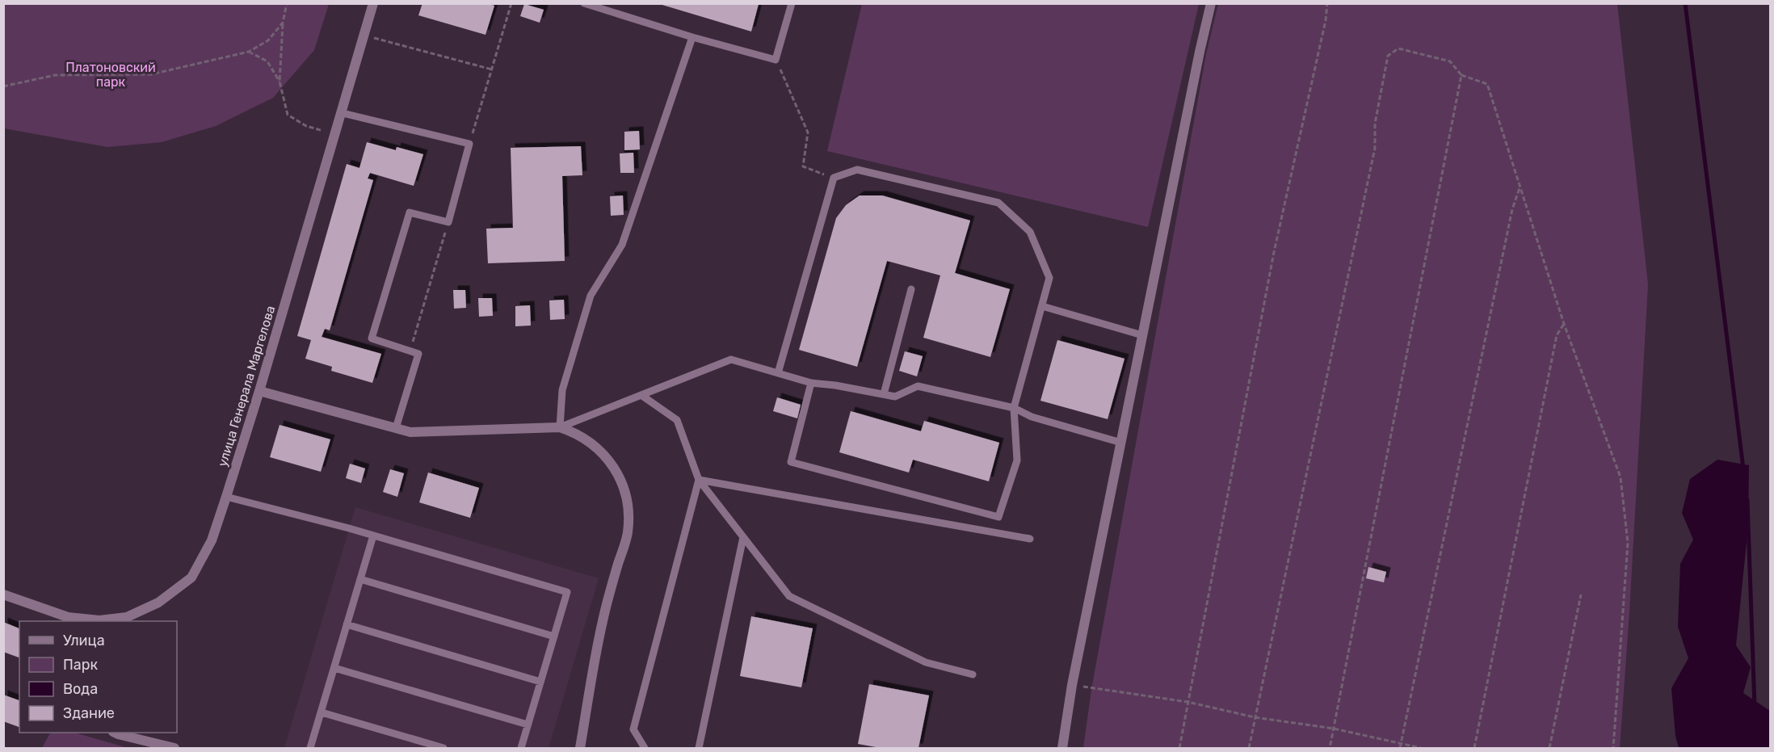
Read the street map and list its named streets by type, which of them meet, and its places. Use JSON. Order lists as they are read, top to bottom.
{
  "streets": {
    "street": ["улица Генерала Маргелова"]
  },
  "parks": ["Платоновский парк"],
  "legend": [
    "Улица",
    "Парк",
    "Вода",
    "Здание"
  ]
}
